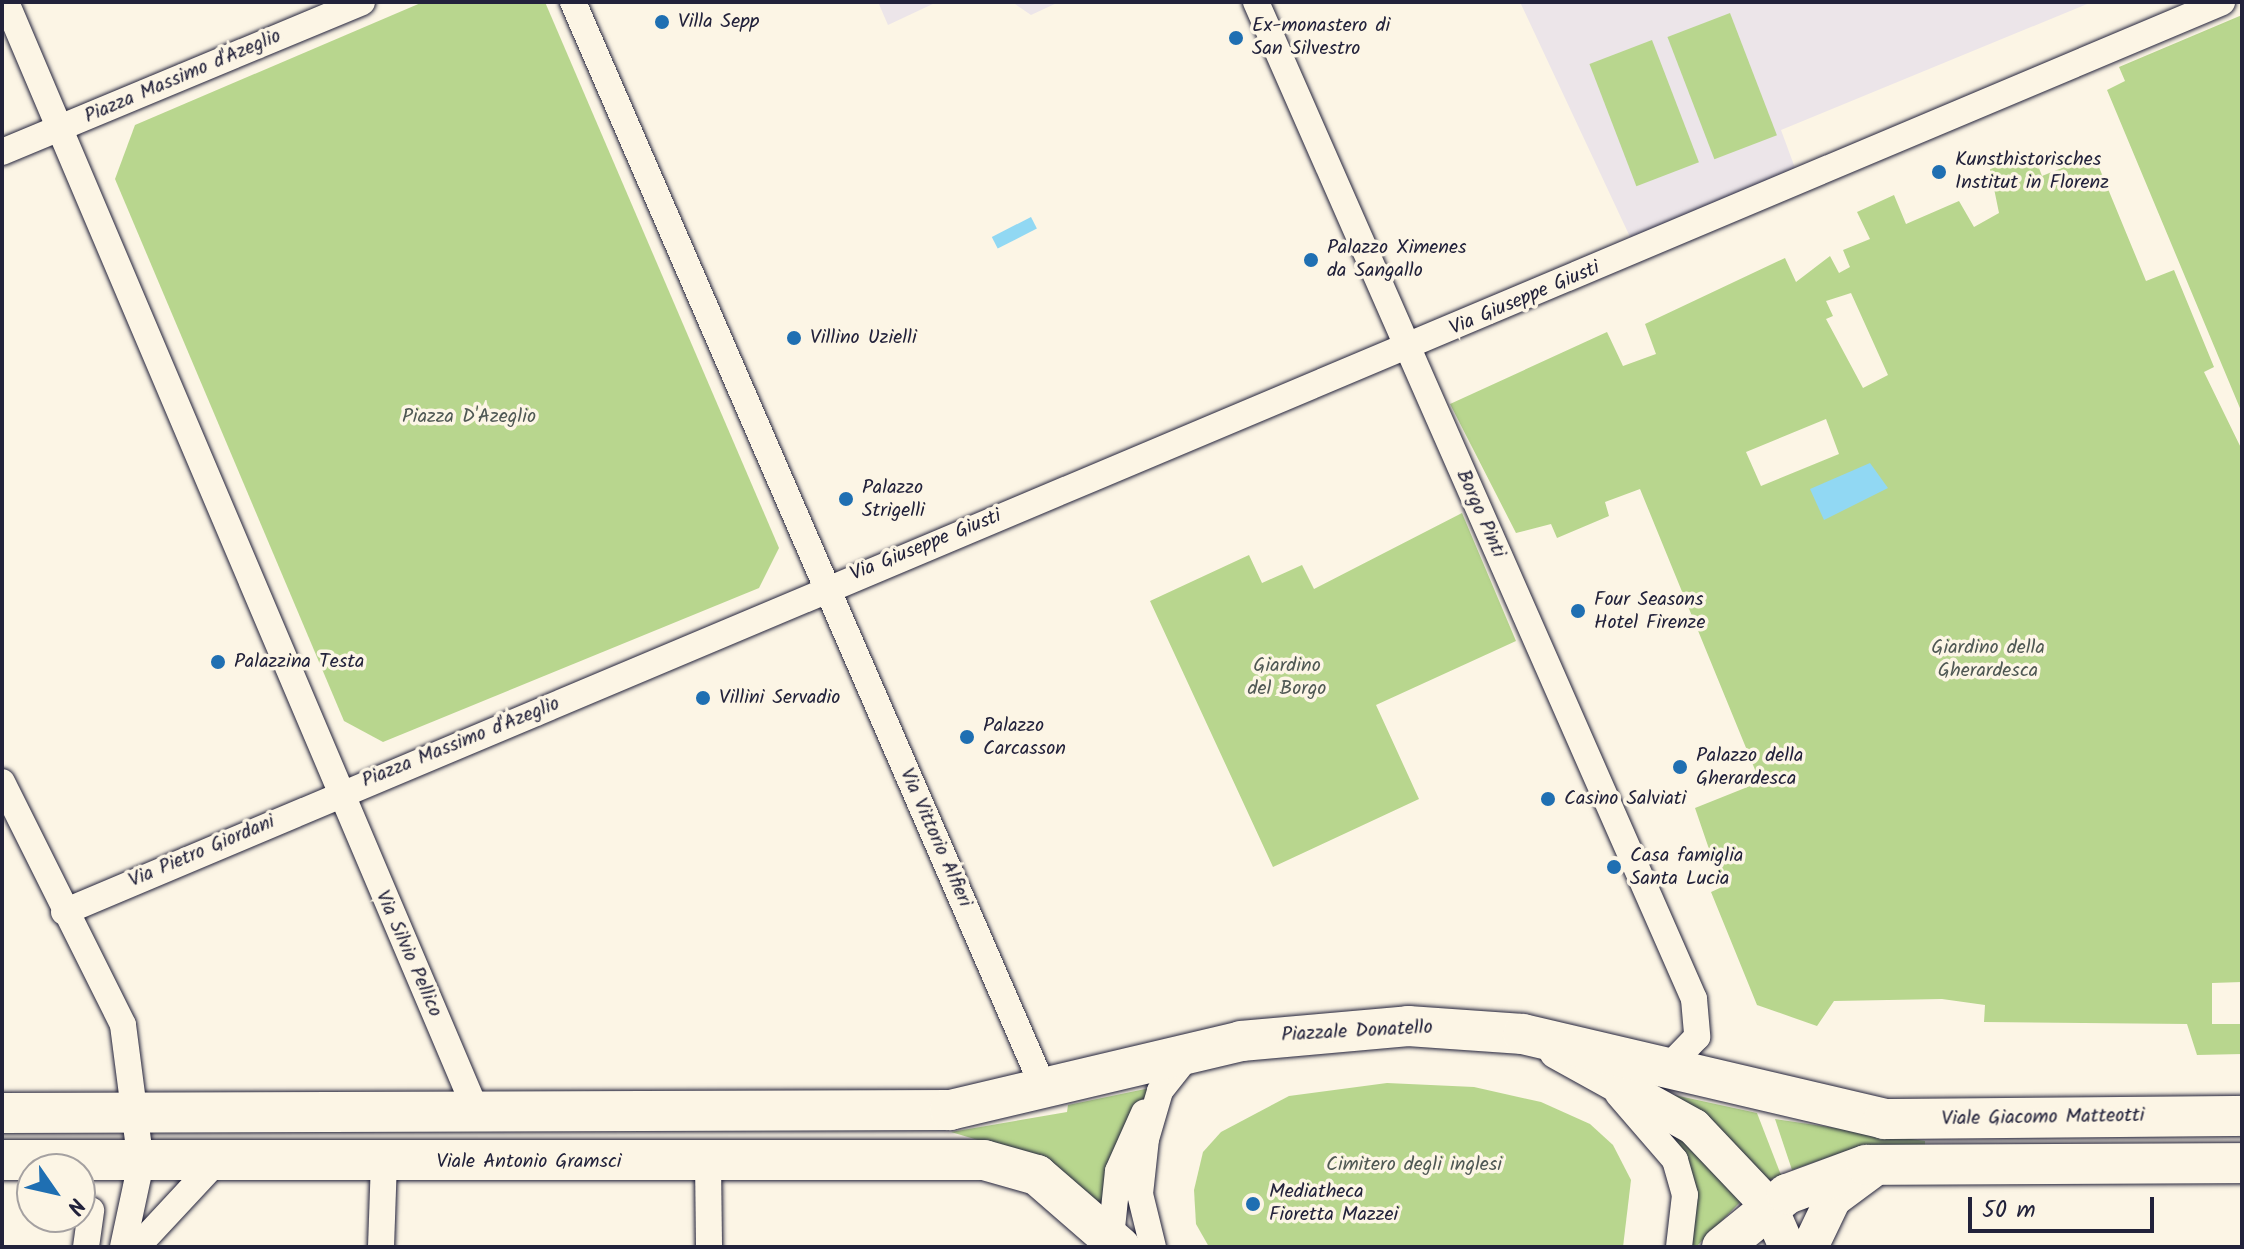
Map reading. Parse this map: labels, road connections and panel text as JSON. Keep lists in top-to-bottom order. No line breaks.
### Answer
{"streets":{"main road":["Piazzale Donatello","Viale Giacomo Matteotti","Viale Antonio Gramsci"],"street":["Piazza Massimo d'Azeglio","Via Giuseppe Giusti","Borgo Pinti","Via Vittorio Alfieri","Via Pietro Giordani","Via Silvio Pellico"]},"crossings":[["Piazza Massimo d'Azeglio","Via Giuseppe Giusti"],["Piazza Massimo d'Azeglio","Via Vittorio Alfieri"],["Piazza Massimo d'Azeglio","Via Pietro Giordani"],["Piazza Massimo d'Azeglio","Via Silvio Pellico"],["Via Giuseppe Giusti","Borgo Pinti"],["Via Giuseppe Giusti","Via Vittorio Alfieri"],["Borgo Pinti","Piazzale Donatello"],["Via Vittorio Alfieri","Piazzale Donatello"],["Via Pietro Giordani","Via Silvio Pellico"],["Piazzale Donatello","Viale Giacomo Matteotti"]],"parks":["Piazza D'Azeglio","Giardino della Gherardesca","Giardino del Borgo","Cimitero degli inglesi"],"places":["Villa Sepp","Ex-monastero di San Silvestro","Kunsthistorisches Institut in Florenz","Palazzo Ximenes da Sangallo","Villino Uzielli","Palazzo Strigelli","Four Seasons Hotel Firenze","Palazzina Testa","Villini Servadio","Palazzo Carcasson","Palazzo della Gherardesca","Casino Salviati","Casa famiglia Santa Lucia","Mediatheca Fioretta Mazzei"],"scale_bar":"50 m","north":"bottom right"}
